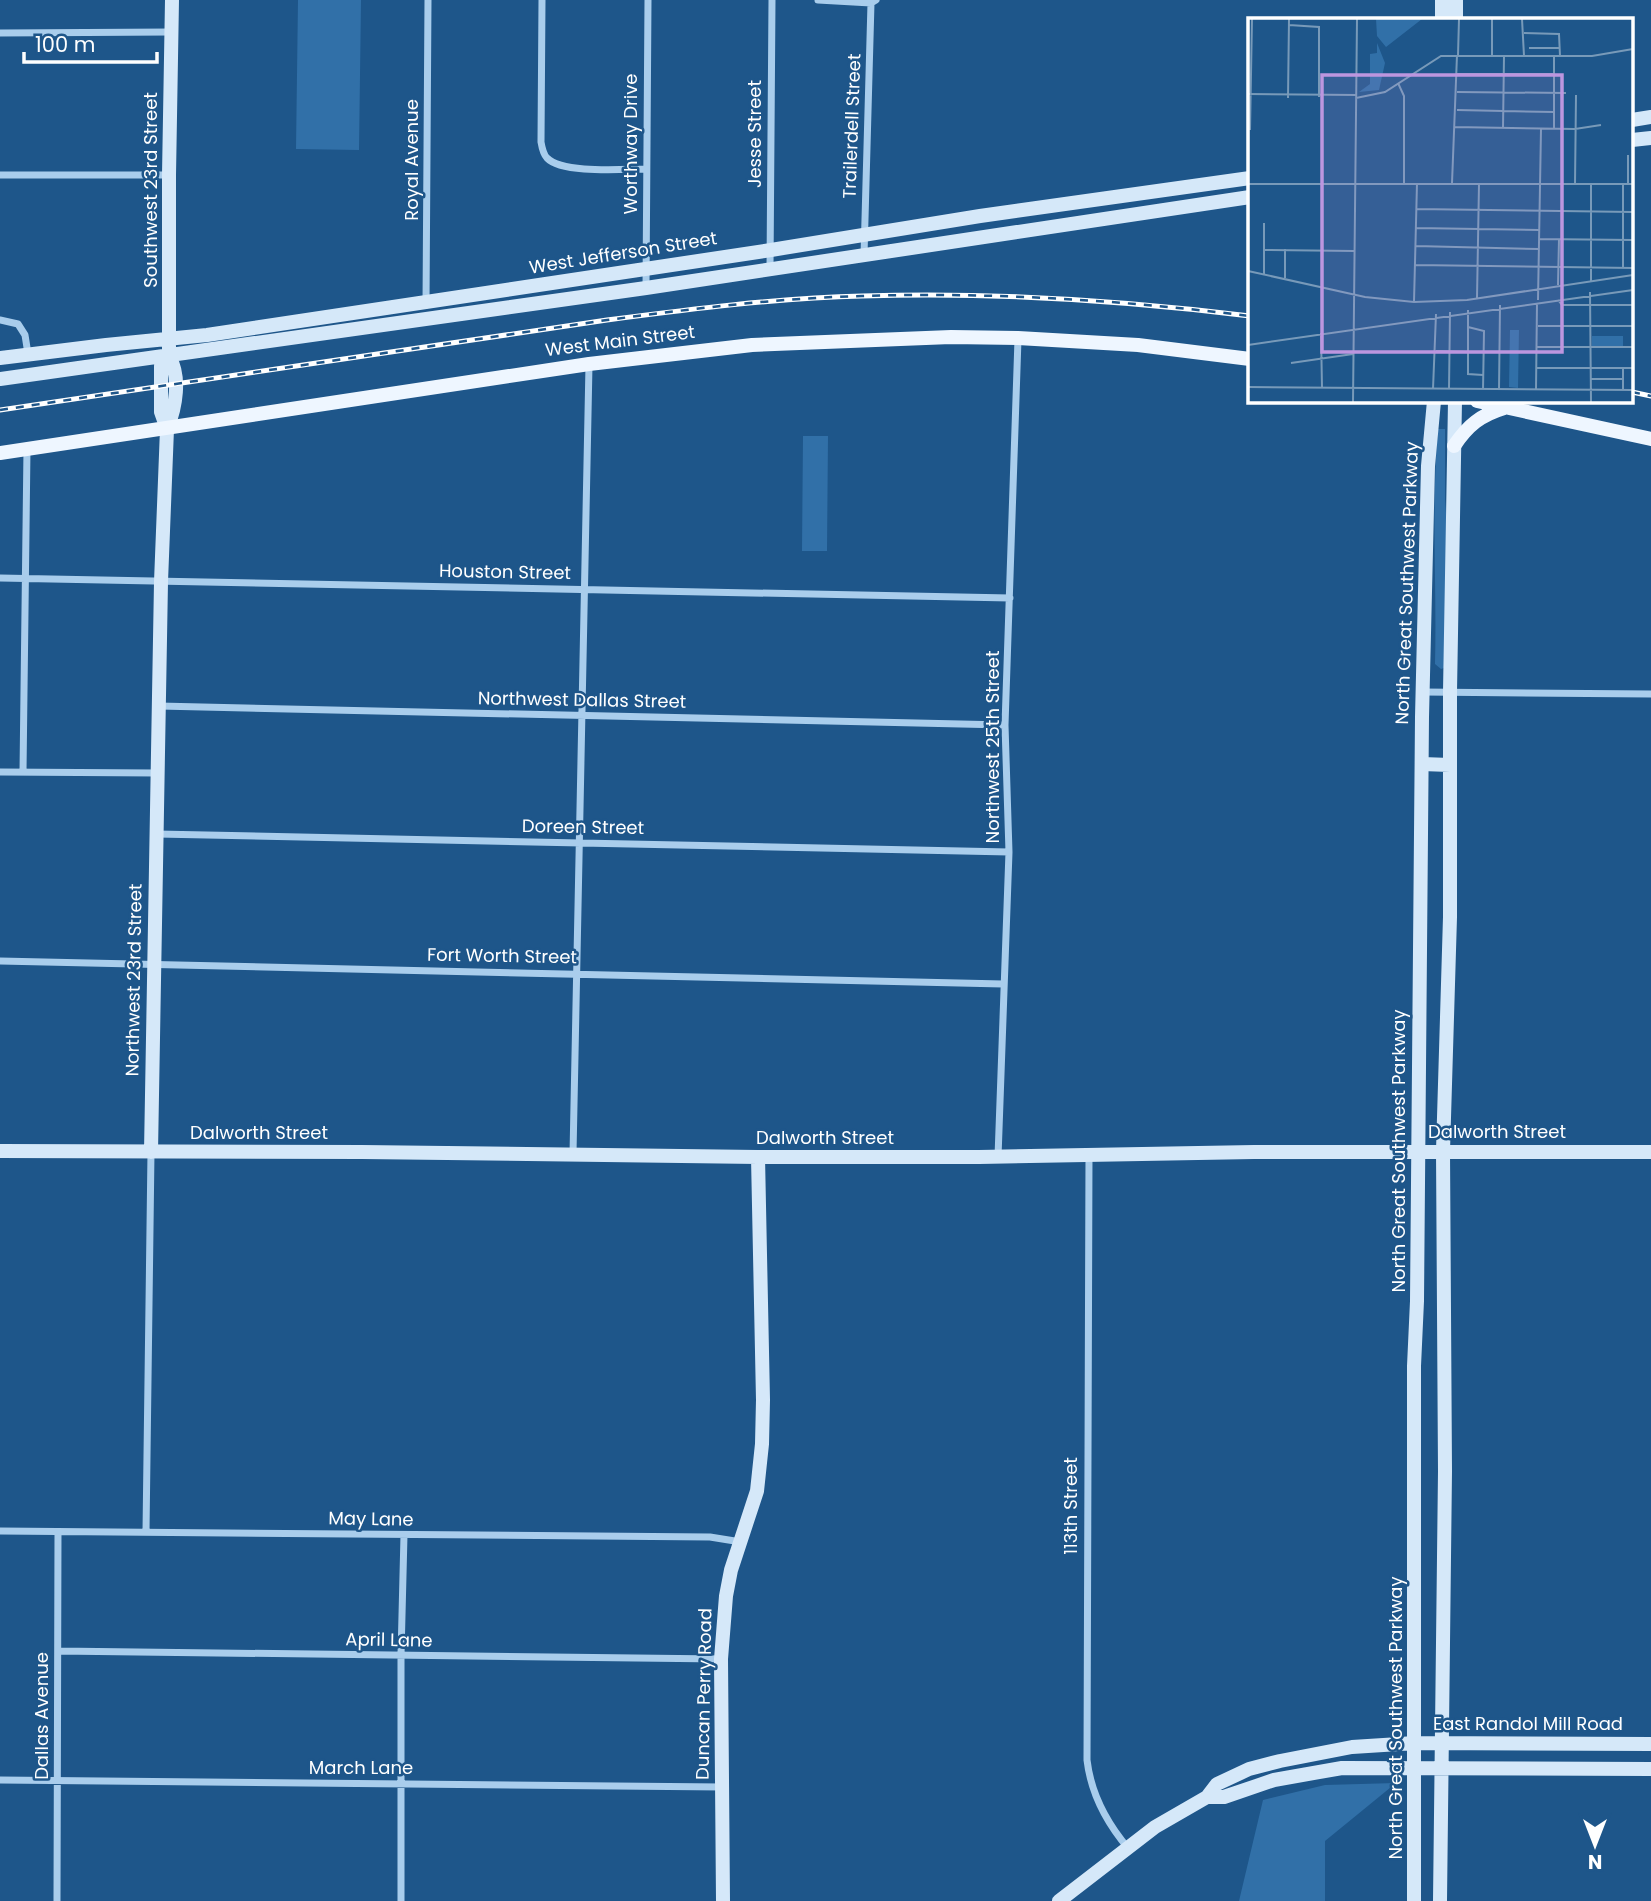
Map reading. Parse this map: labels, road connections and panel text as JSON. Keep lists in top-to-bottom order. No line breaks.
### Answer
{"streets":{"main road":["Southwest 23rd Street","West Jefferson Street","West Main Street","North Great Southwest Parkway","Northwest 23rd Street","Dalworth Street","Duncan Perry Road","East Randol Mill Road"],"street":["Trailerdell Street","Jesse Street","Worthway Drive","Royal Avenue","Houston Street","Northwest Dallas Street","Northwest 25th Street","Doreen Street","Fort Worth Street","113th Street","May Lane","April Lane","Dallas Avenue","March Lane"]},"crossings":[["Trailerdell Street","West Jefferson Street"],["Jesse Street","West Jefferson Street"],["Worthway Drive","West Jefferson Street"],["Royal Avenue","West Jefferson Street"],["Southwest 23rd Street","West Jefferson Street"],["Southwest 23rd Street","Northwest 23rd Street"],["West Jefferson Street","Northwest 23rd Street"],["West Main Street","Northwest 25th Street"],["West Main Street","Northwest 23rd Street"],["Houston Street","Northwest 25th Street"],["Houston Street","Northwest 23rd Street"],["North Great Southwest Parkway","Dalworth Street"],["North Great Southwest Parkway","East Randol Mill Road"],["Northwest Dallas Street","Northwest 25th Street"],["Northwest Dallas Street","Northwest 23rd Street"],["Northwest 25th Street","Doreen Street"],["Northwest 25th Street","Fort Worth Street"],["Northwest 25th Street","Dalworth Street"],["Doreen Street","Northwest 23rd Street"],["Fort Worth Street","Northwest 23rd Street"],["Northwest 23rd Street","Dalworth Street"],["Northwest 23rd Street","May Lane"],["Dalworth Street","113th Street"],["Dalworth Street","Duncan Perry Road"],["113th Street","East Randol Mill Road"],["May Lane","Duncan Perry Road"],["May Lane","Dallas Avenue"],["April Lane","Duncan Perry Road"],["April Lane","Dallas Avenue"],["Duncan Perry Road","March Lane"],["Dallas Avenue","March Lane"]],"scale_bar":"100 m","north":"bottom"}
